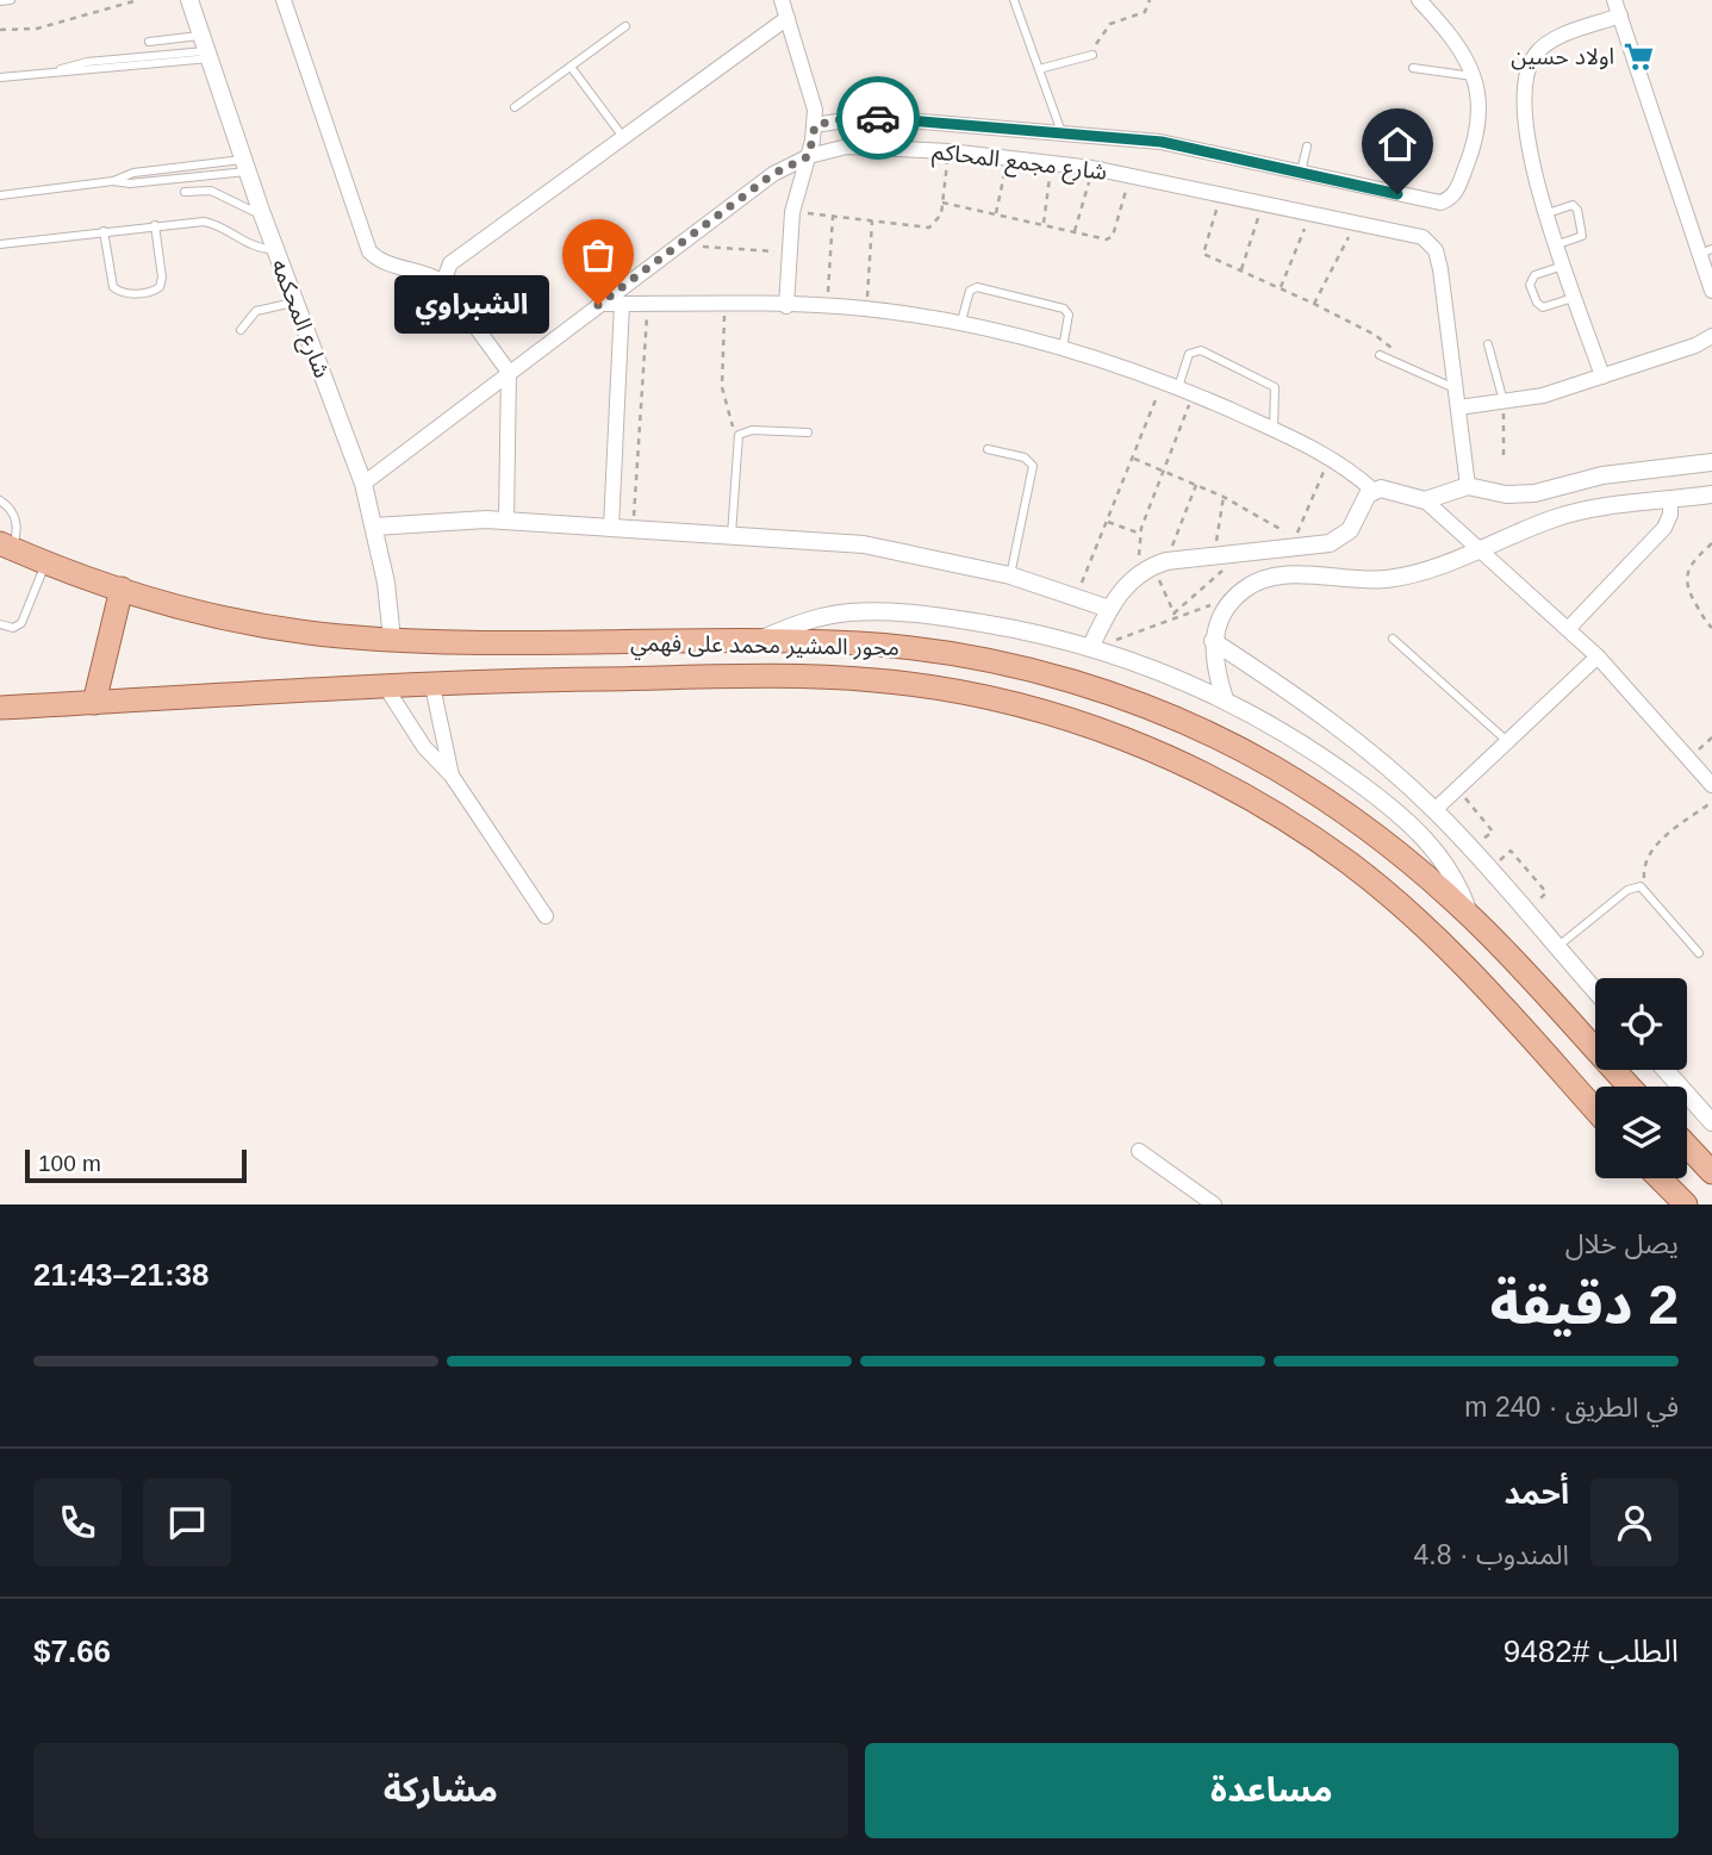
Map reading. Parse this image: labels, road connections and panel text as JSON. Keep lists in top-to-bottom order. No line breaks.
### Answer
{"streets":{"main road":["محور المشير محمد على فهمي"],"street":["شارع مجمع المحاكم","شارع المحكمه"]},"crossings":[["شارع مجمع المحاكم","شارع المحكمه"],["شارع المحكمه","محور المشير محمد على فهمي"]],"places":{"supermarket":["اولاد حسين"],"other":["الشبراوي"]},"scale_bar":"100 m","page":{"bubble":"الشبراوي","scale":"100 m","heading":["2 دقيقة","يصل خلال","21:38–21:43"],"panel":["أحمد","المندوب · 4.8","الطلب #9482","$7.66"],"bar":"في الطريق · 240 m","buttons":["مساعدة","مشاركة"]}}
